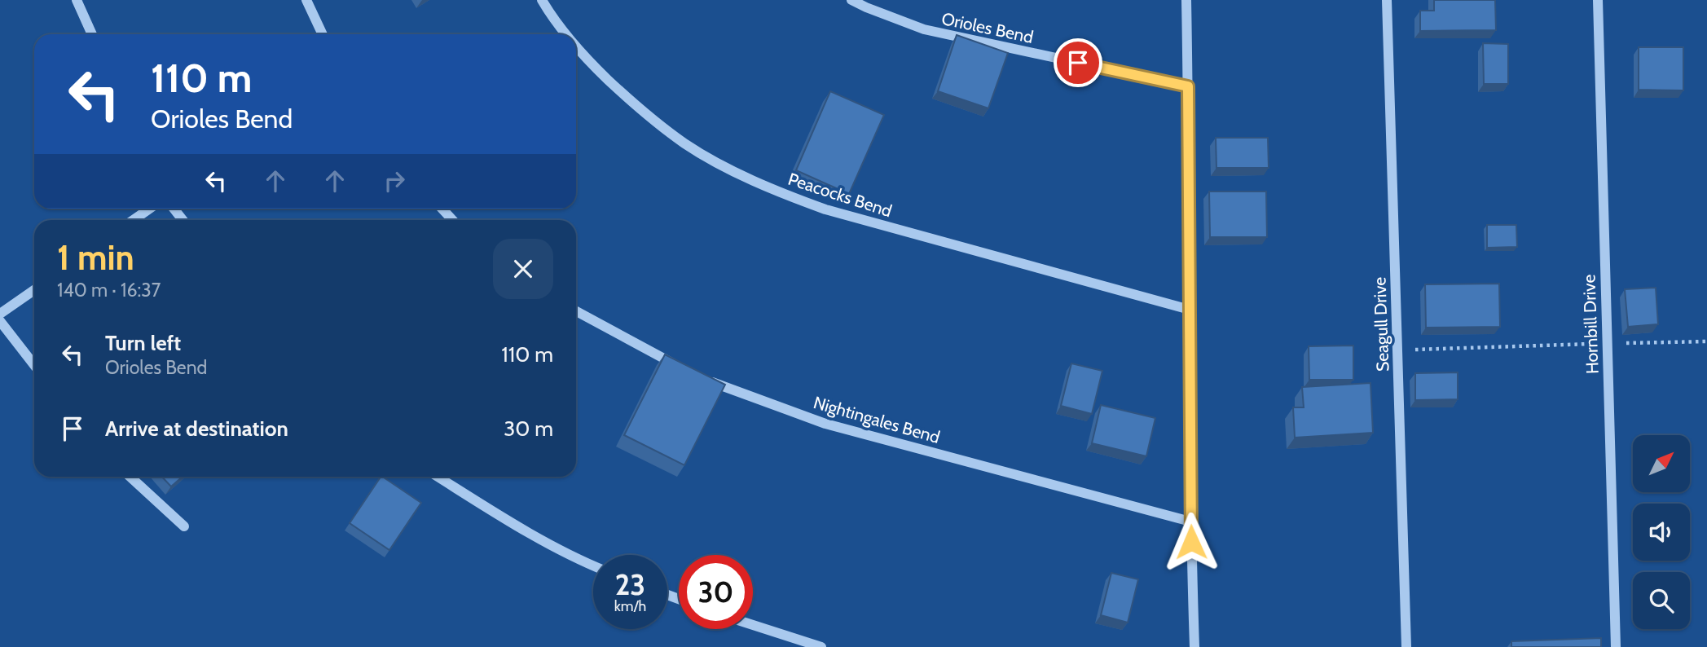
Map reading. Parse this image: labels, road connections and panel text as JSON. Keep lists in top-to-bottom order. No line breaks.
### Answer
{"streets":{"street":["Orioles Bend","Peacocks Bend","Seagull Drive","Hornbill Drive","Nightingales Bend"]},"north":"top right","page":{"turn":["110 m","Orioles Bend"],"heading":["1 min","140 m · 16:37"],"list":[{"name":"Turn left","note":"Orioles Bend","value":"110 m"},{"name":"Arrive at destination","value":"30 m"}],"speed":"23 km/h","limit":"30"}}
